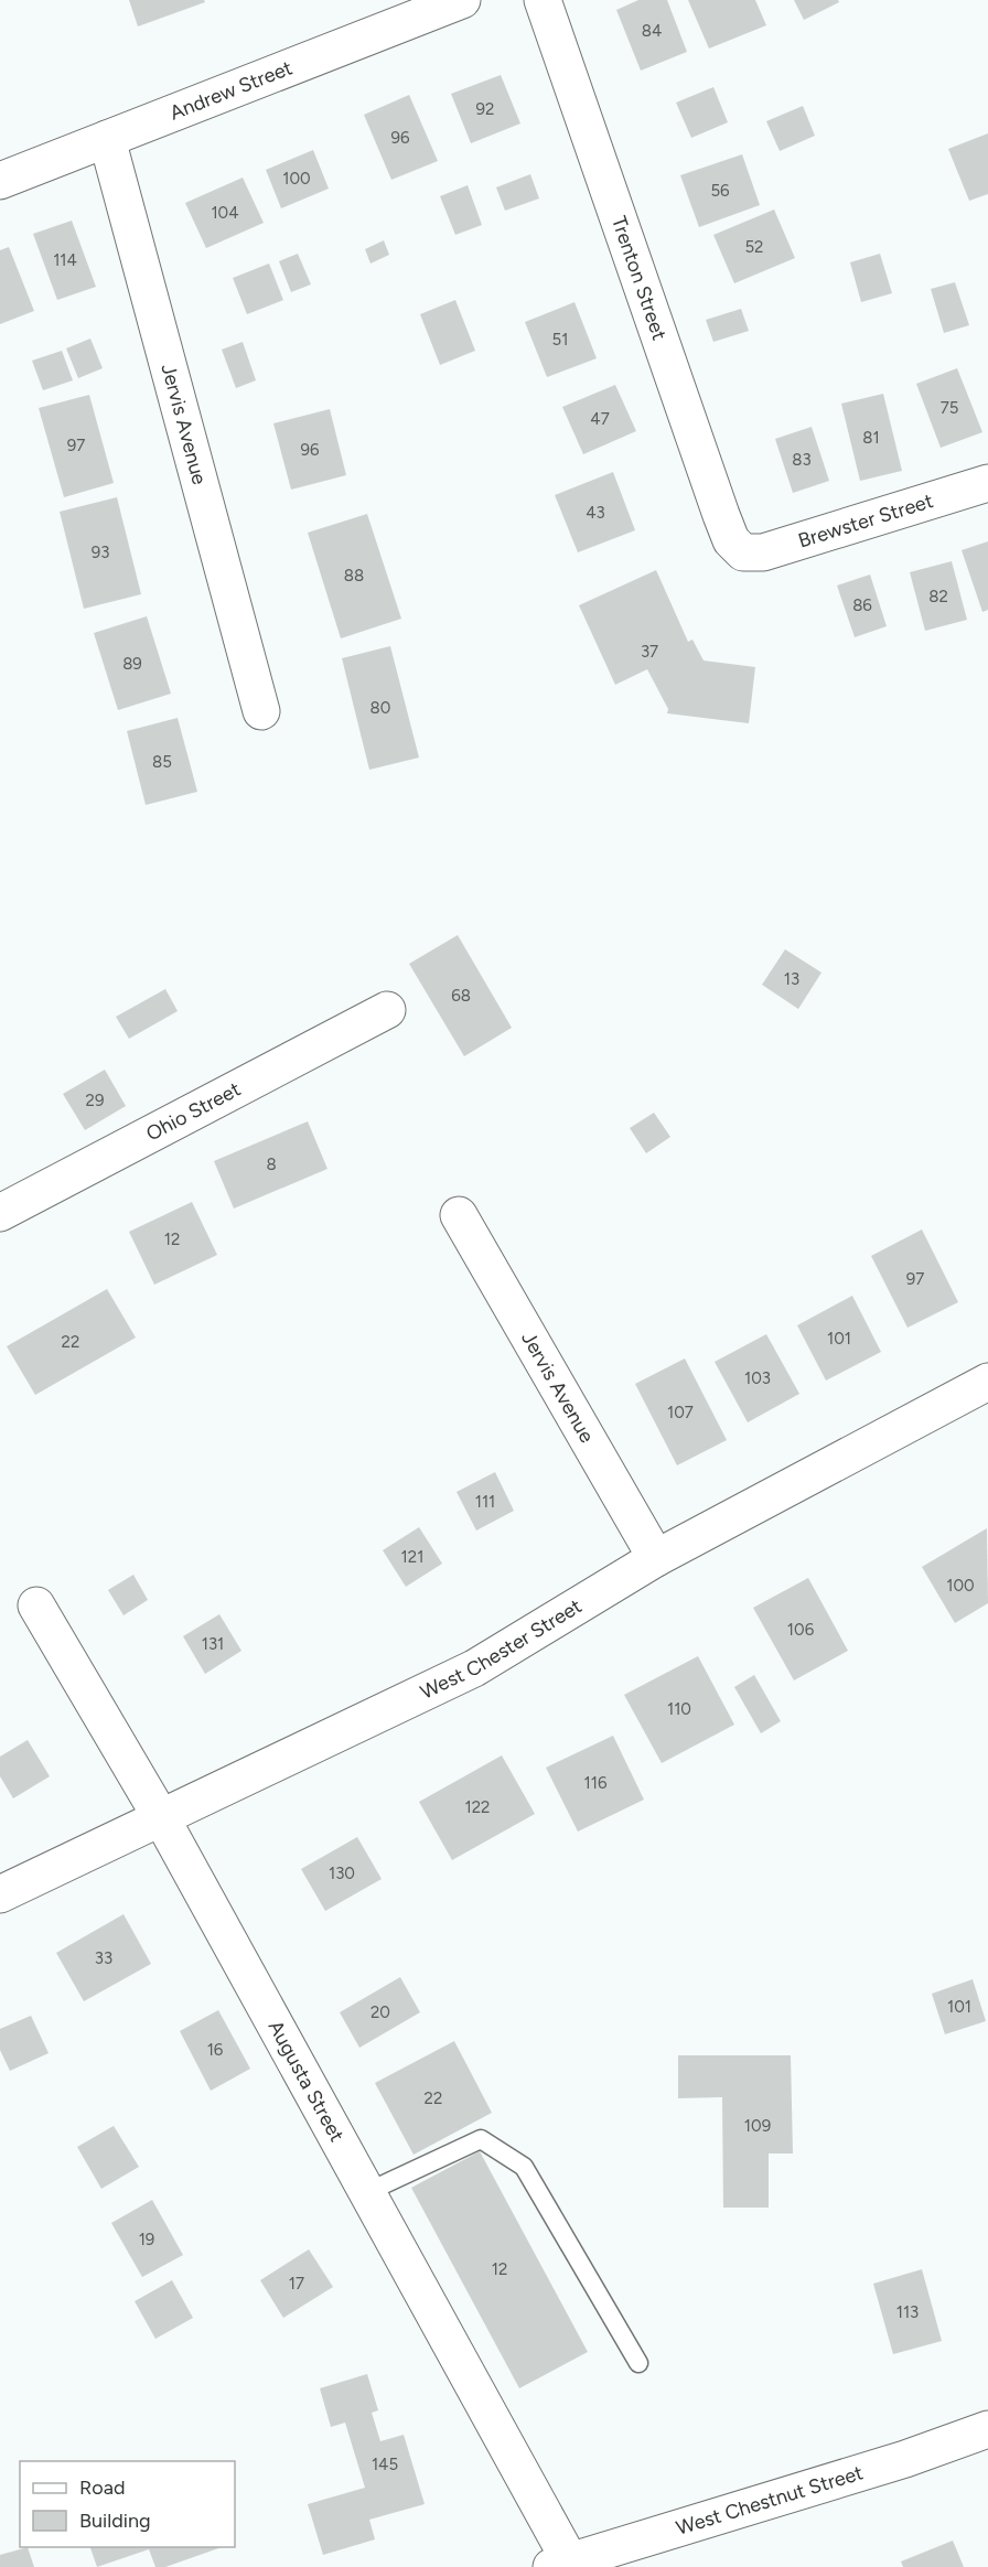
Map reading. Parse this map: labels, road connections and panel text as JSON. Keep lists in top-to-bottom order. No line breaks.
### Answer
{"streets":{"street":["Andrew Street","Trenton Street","Jervis Avenue","Brewster Street","Ohio Street","West Chester Street","Augusta Street","West Chestnut Street"]},"crossings":[["Andrew Street","Jervis Avenue"],["Trenton Street","Brewster Street"],["Jervis Avenue","West Chester Street"],["West Chester Street","Augusta Street"],["Augusta Street","West Chestnut Street"]],"house_numbers":["84","92","96","100","56","104","52","114","51","75","47","81","97","96","83","43","93","88","82","86","37","89","80","85","13","68","29","8","12","97","101","22","103","107","111","121","100","106","131","110","116","122","130","33","101","20","16","22","109","19","12","17","113","145"],"legend":["Road","Building"]}
